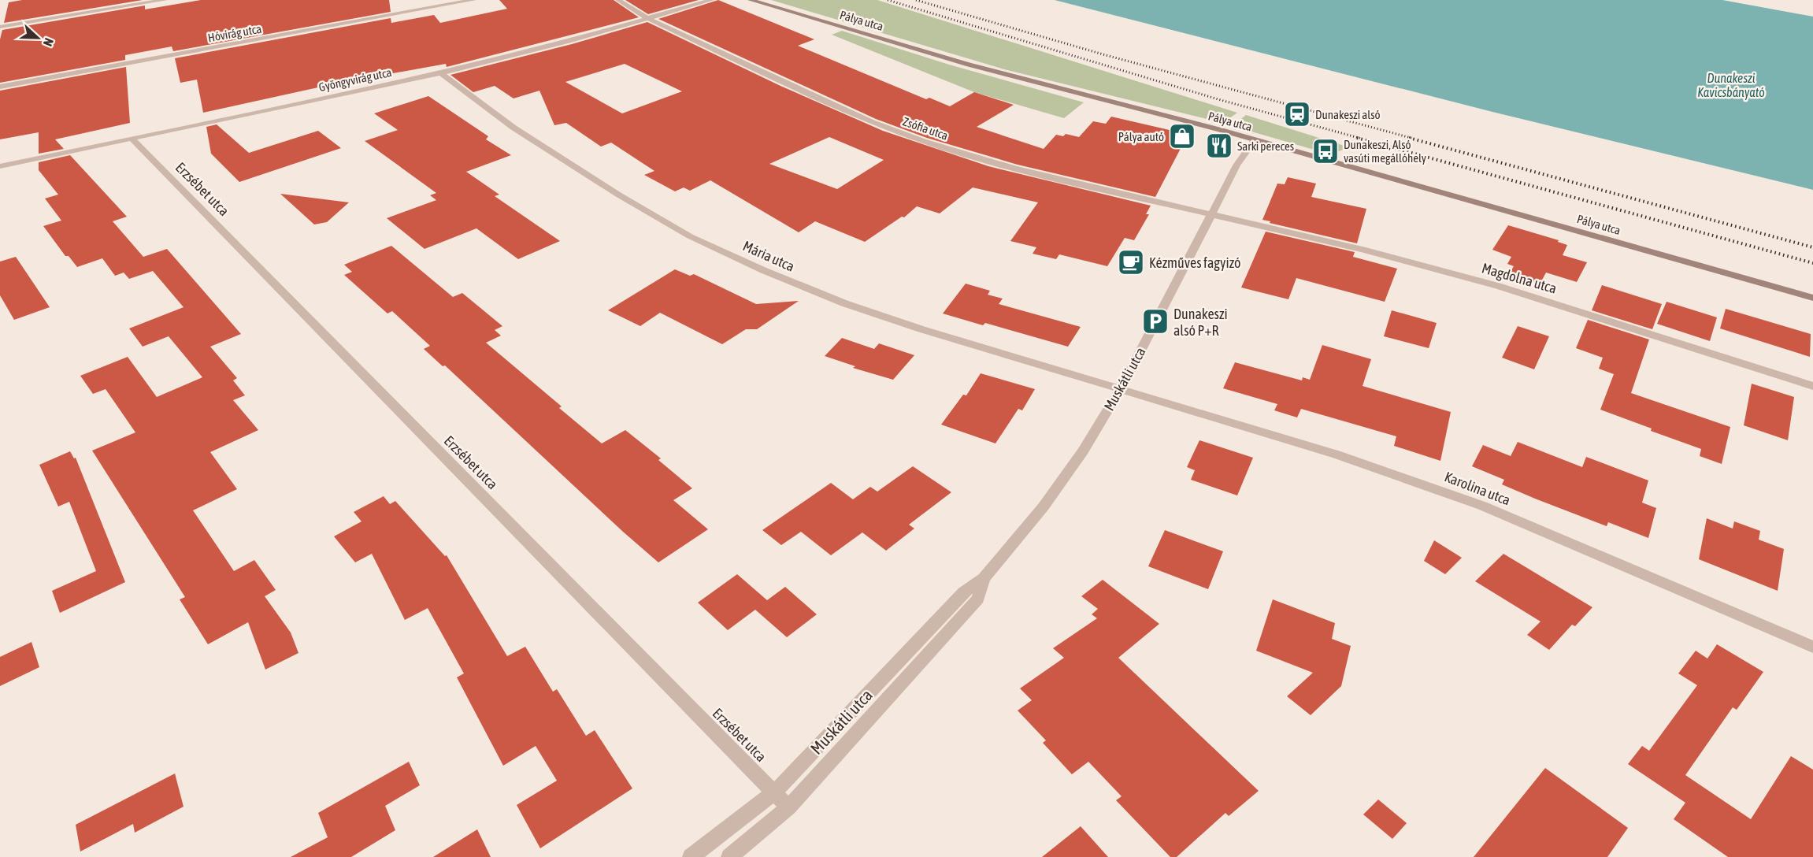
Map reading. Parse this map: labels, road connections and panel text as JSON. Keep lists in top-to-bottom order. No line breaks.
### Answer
{"streets":{"street":["Pálya utca","Hóvirág utca","Gyöngyvirág utca","Zsófia utca","Erzsébet utca","Mária utca","Magdolna utca","Muskátli utca","Karolina utca"]},"crossings":[["Pálya utca","Muskátli utca"],["Gyöngyvirág utca","Zsófia utca"],["Gyöngyvirág utca","Erzsébet utca"],["Gyöngyvirág utca","Mária utca"],["Zsófia utca","Magdolna utca"],["Zsófia utca","Muskátli utca"],["Erzsébet utca","Muskátli utca"],["Mária utca","Muskátli utca"],["Mária utca","Karolina utca"],["Magdolna utca","Muskátli utca"],["Muskátli utca","Karolina utca"]],"water":["Dunakeszi Kavicsbányató"],"places":{"station":["Dunakeszi alsó"],"shop":["Pálya autó"],"restaurant":["Sarki pereces"],"bus stop":["Dunakeszi, Alsó vasúti megállóhely"],"cafe":["Kézműves fagyizó"],"parking":["Dunakeszi alsó P+R"]},"north":"right"}
